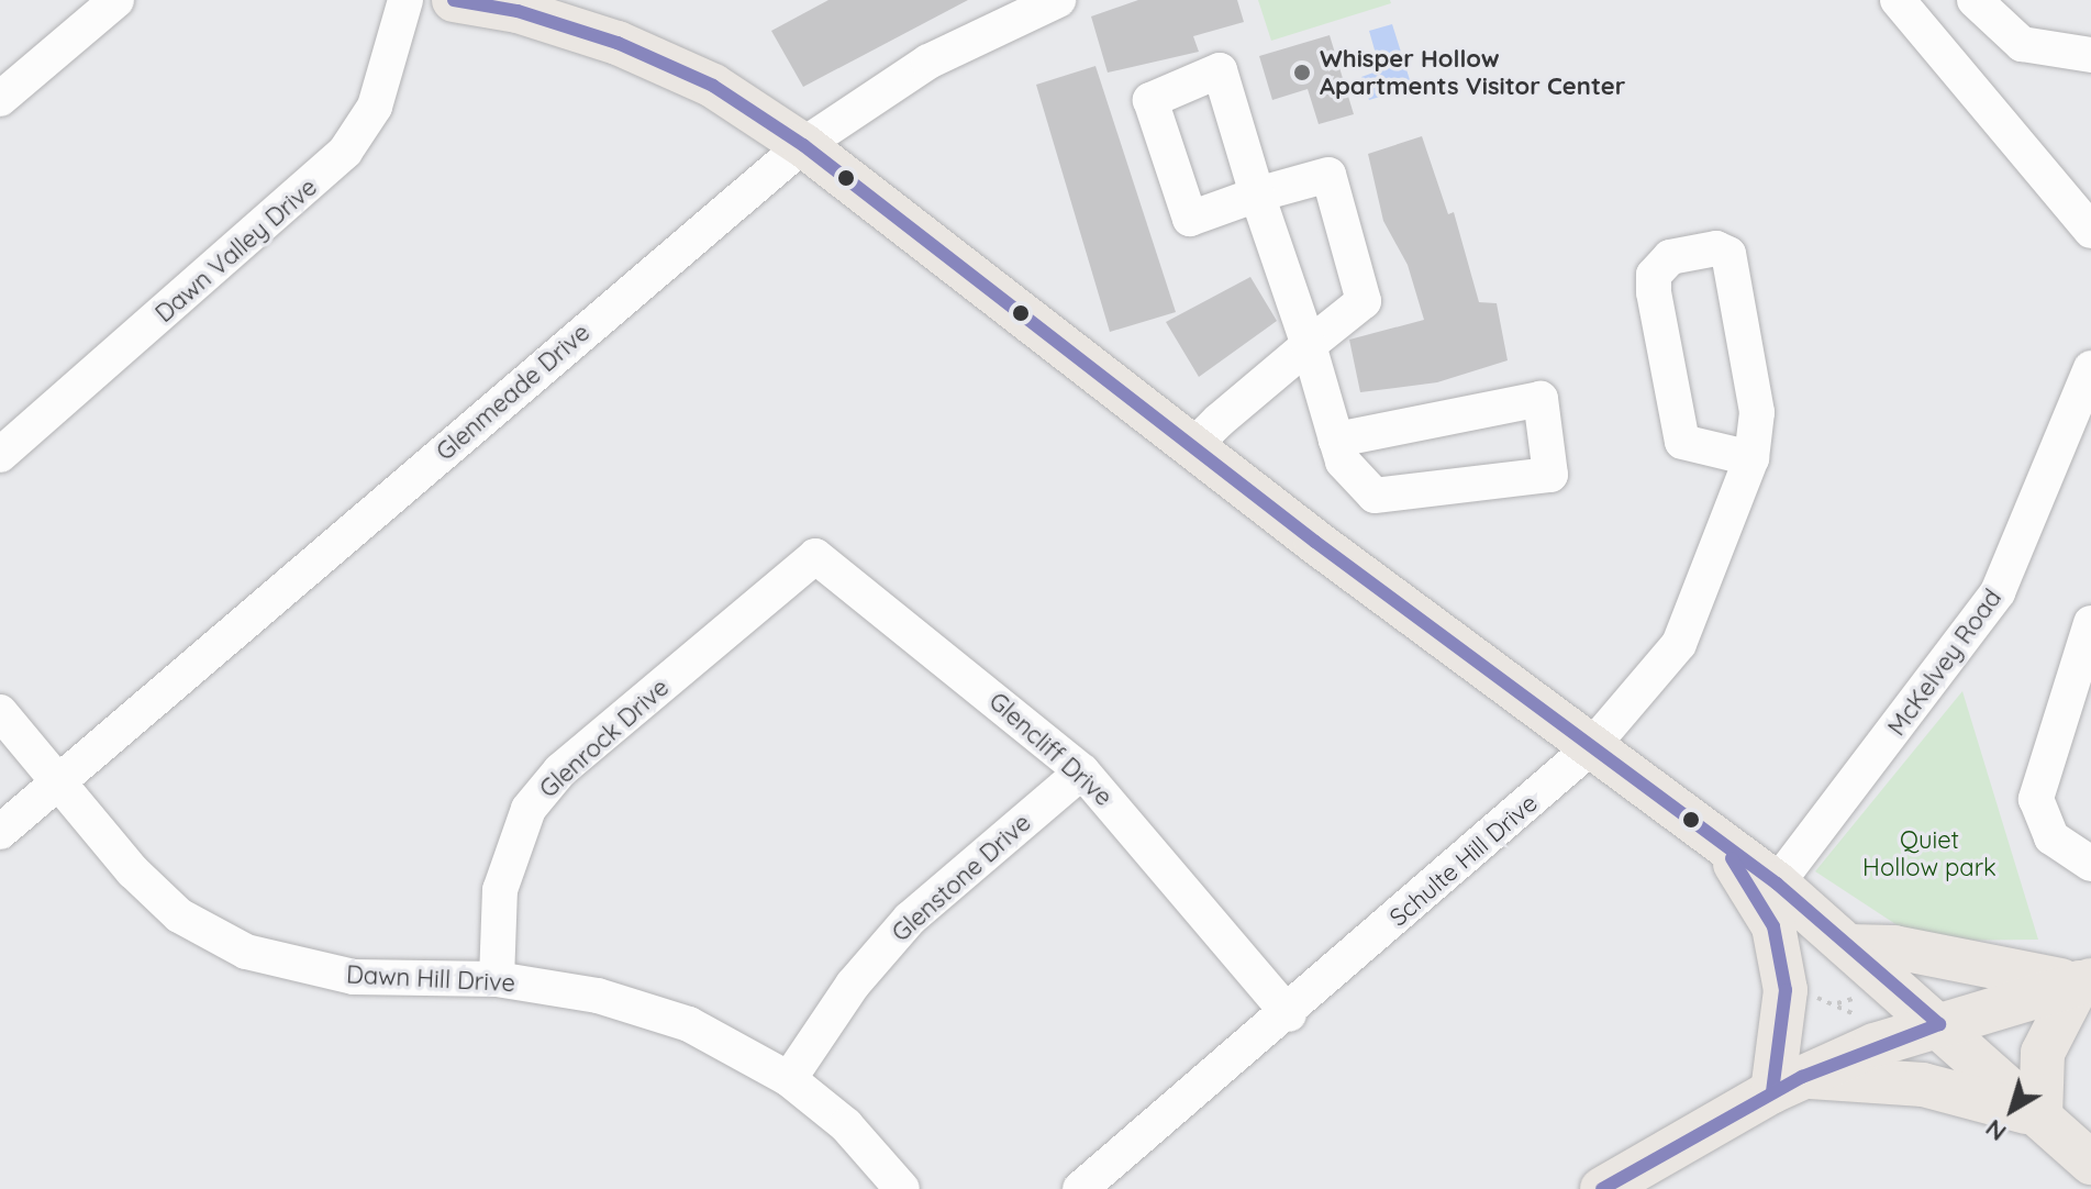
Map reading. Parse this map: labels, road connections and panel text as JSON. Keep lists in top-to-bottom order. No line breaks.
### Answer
{"streets":{"street":["Dawn Valley Drive","Glenmeade Drive","McKelvey Road","Glenrock Drive","Glencliff Drive","Schulte Hill Drive","Glenstone Drive","Dawn Hill Drive"]},"crossings":[["Glenmeade Drive","Dawn Hill Drive"],["Glenrock Drive","Glencliff Drive"],["Glenrock Drive","Dawn Hill Drive"],["Glencliff Drive","Schulte Hill Drive"],["Glencliff Drive","Glenstone Drive"],["Glenstone Drive","Dawn Hill Drive"]],"parks":["Quiet Hollow park"],"places":["Whisper Hollow Apartments Visitor Center"],"north":"bottom left"}
